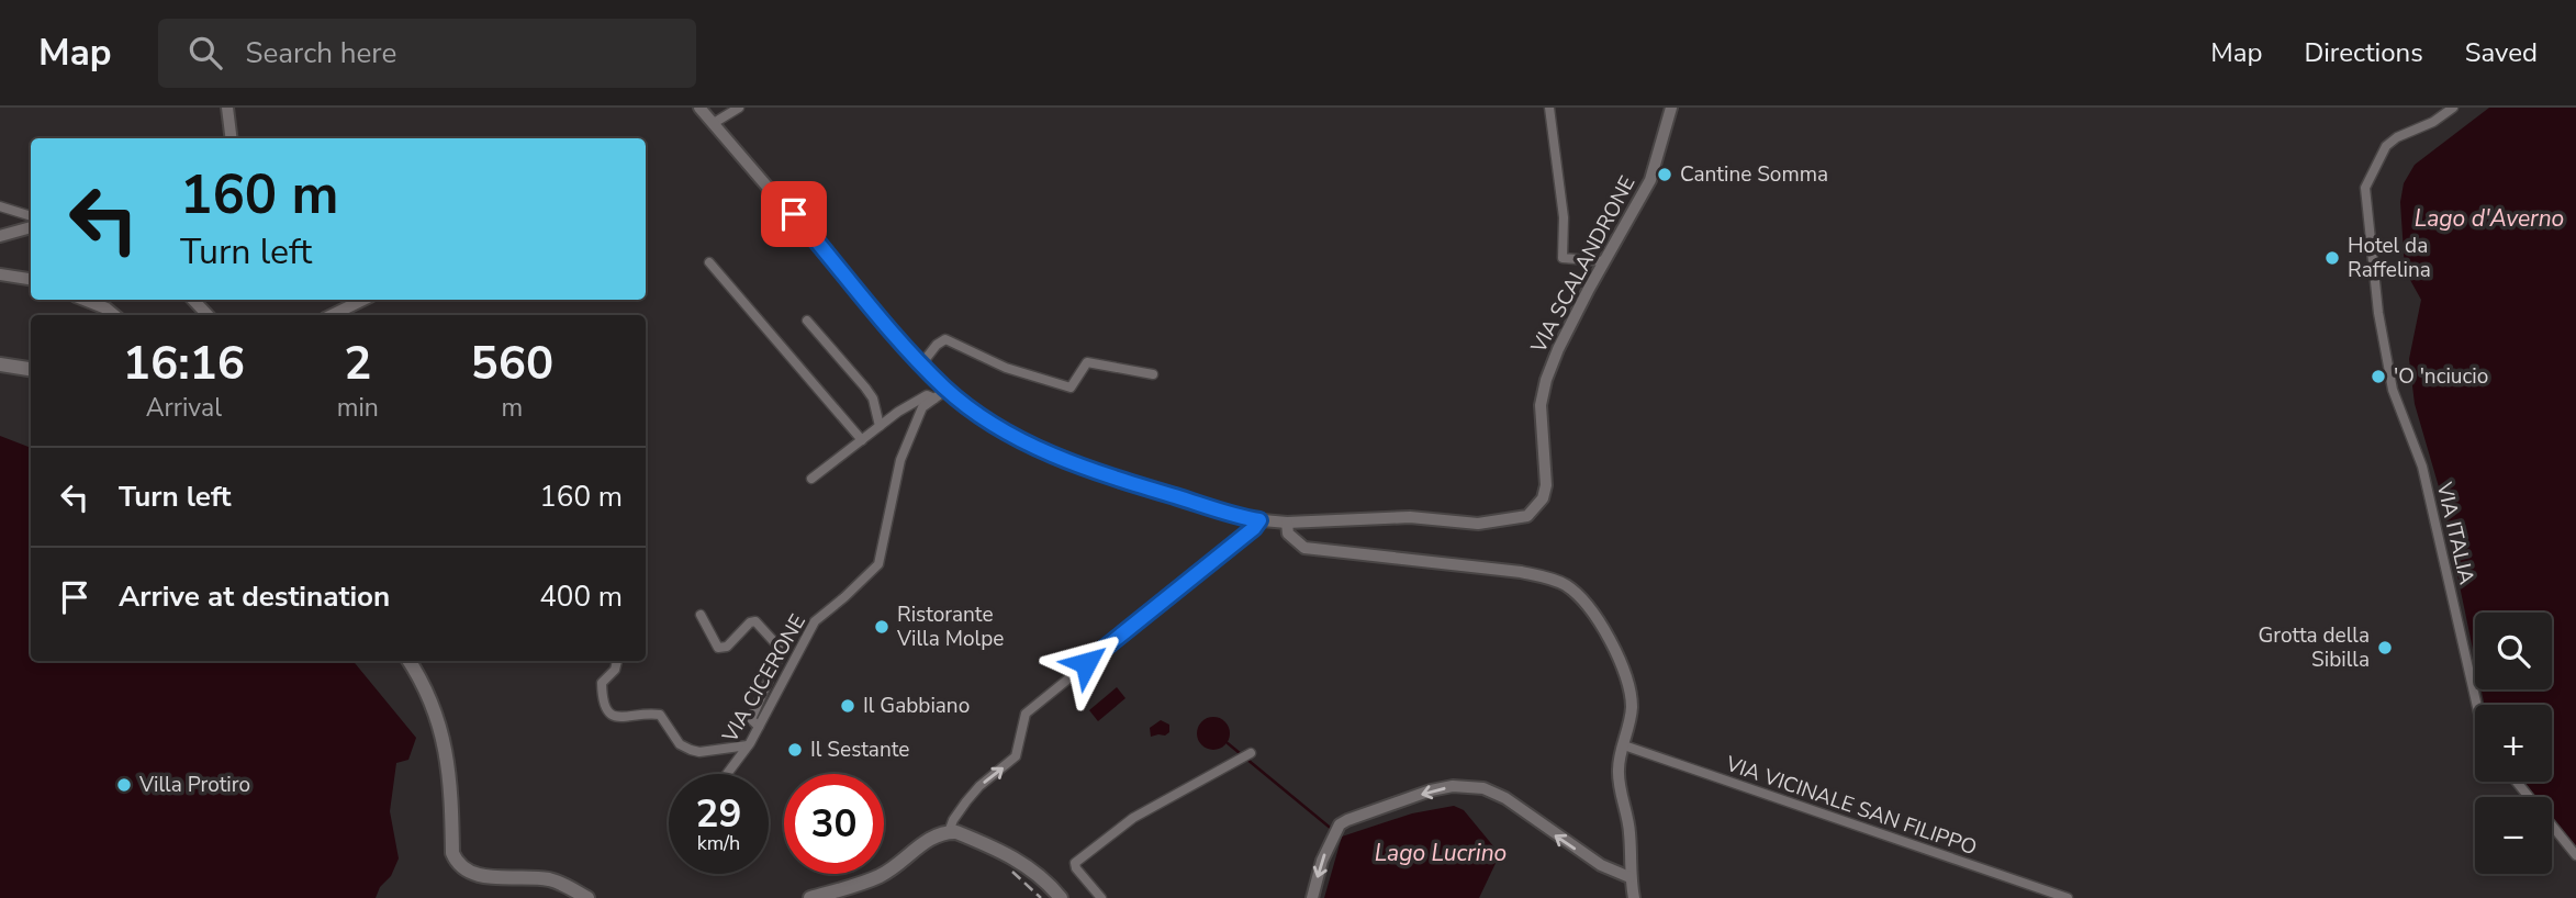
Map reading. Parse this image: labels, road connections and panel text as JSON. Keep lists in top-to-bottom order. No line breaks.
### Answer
{"streets":{"street":["VIA SCALANDRONE","VIA ITALIA","VIA CICERONE","VIA VICINALE SAN FILIPPO"]},"water":["Lago d'Averno","Lago Lucrino"],"places":["Cantine Somma","Hotel da Raffelina","'O 'nciucio","Ristorante Villa Molpe","Grotta della Sibilla","Il Gabbiano","Il Sestante","Villa Protiro"],"page":{"header":"Map","search":"Search here","nav":["Map","Directions","Saved"],"turn":["160 m","Turn left"],"eta":["16:16","Arrival","2","min","560","m"],"list":[{"name":"Turn left","value":"160 m"},{"name":"Arrive at destination","value":"400 m"}],"map_buttons":["+","−"],"speed":"29 km/h","limit":"30"}}
